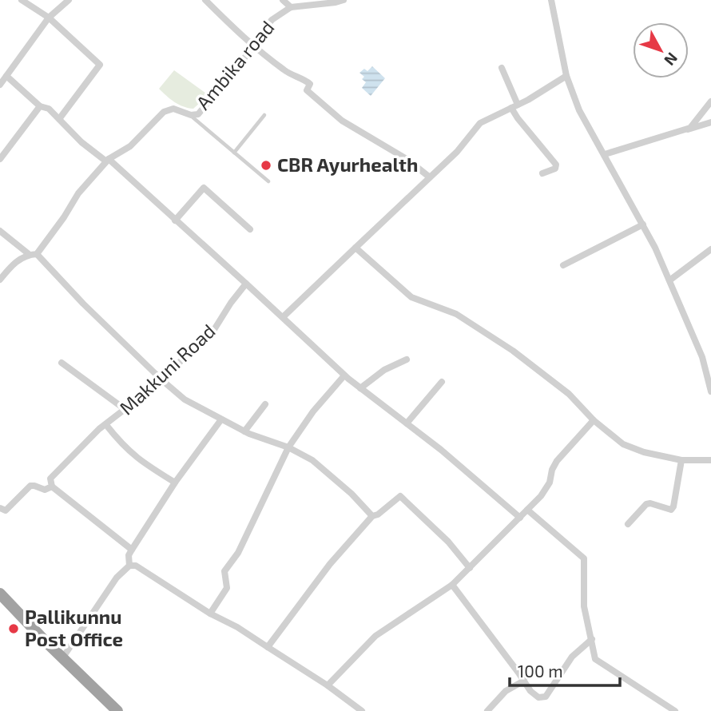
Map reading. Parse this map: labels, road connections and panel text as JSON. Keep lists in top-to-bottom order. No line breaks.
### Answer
{"streets":{"street":["Ambika road","Makkuni Road"]},"places":["CBR Ayurhealth","Pallikunnu Post Office"],"scale_bar":"100 m","north":"bottom right"}
